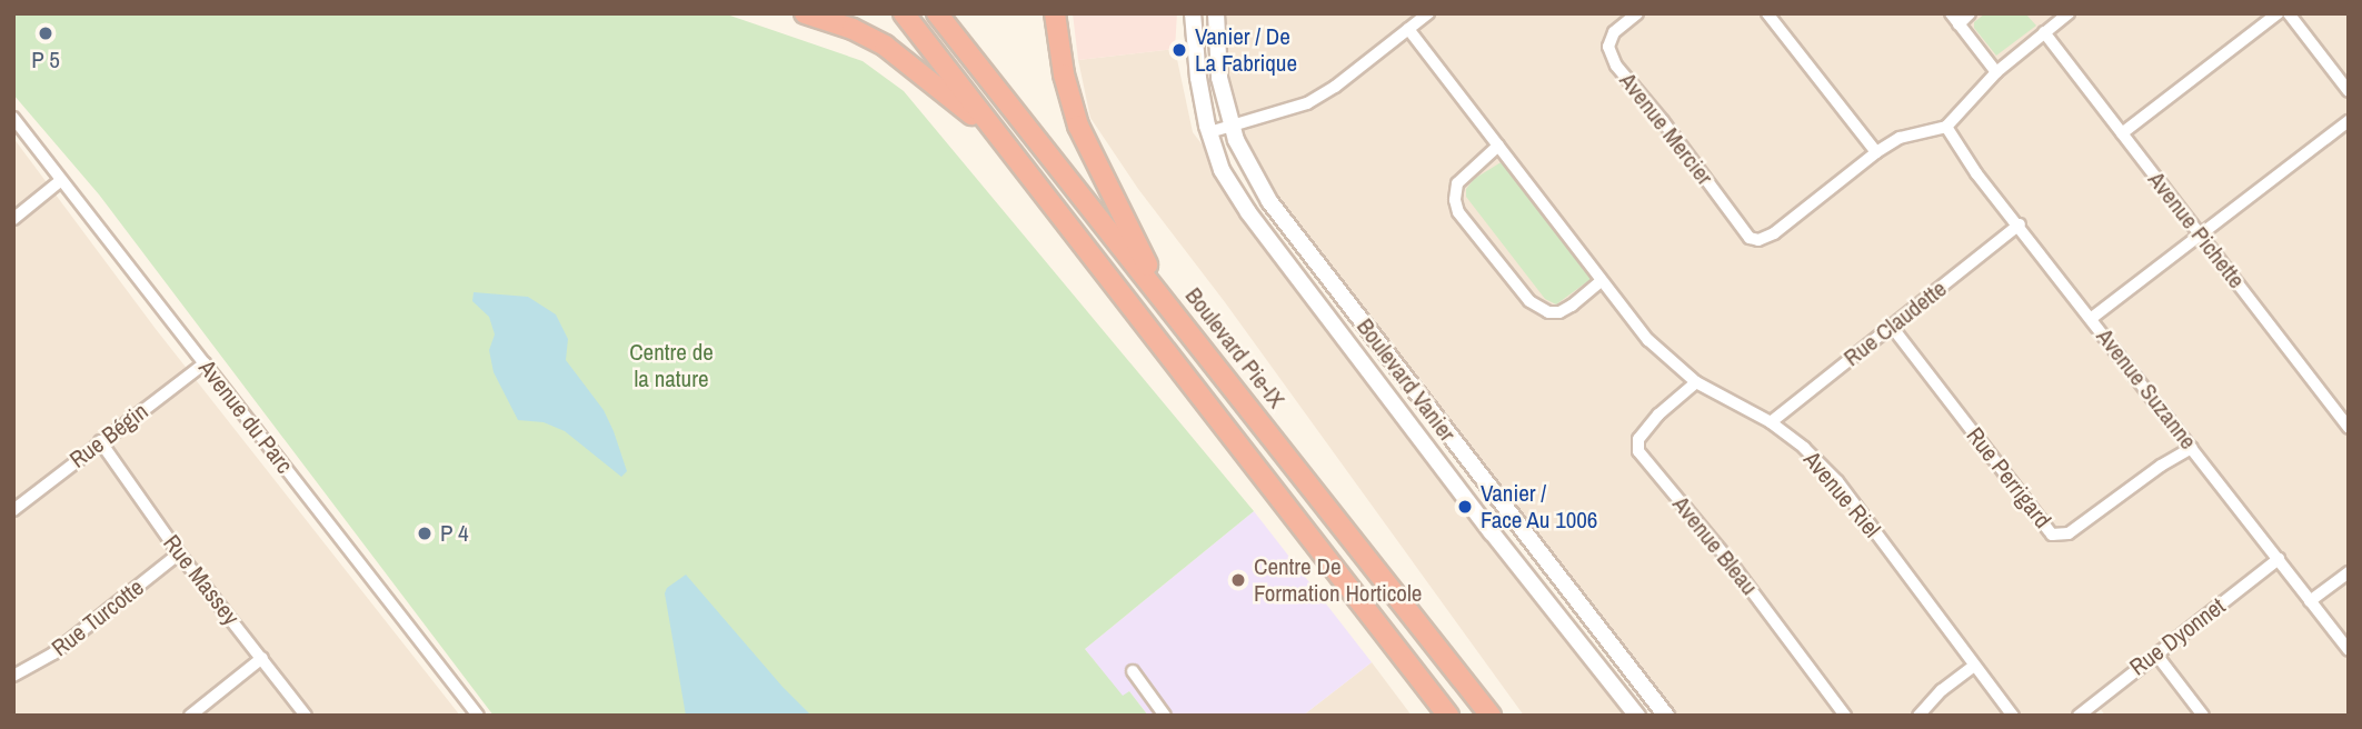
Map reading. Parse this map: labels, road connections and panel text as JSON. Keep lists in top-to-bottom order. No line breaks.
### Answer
{"streets":{"highway":["Boulevard Pie-IX"],"street":["Avenue Mercier","Avenue Pichette","Rue Claudette","Boulevard Vanier","Avenue Suzanne","Avenue du Parc","Rue Bégin","Rue Perrigard","Avenue Riel","Avenue Bleau","Rue Massey","Rue Turcotte","Rue Dyonnet"]},"crossings":[["Rue Claudette","Avenue Suzanne"],["Rue Claudette","Rue Perrigard"],["Rue Claudette","Avenue Riel"],["Avenue Suzanne","Rue Perrigard"],["Avenue Suzanne","Rue Dyonnet"],["Avenue du Parc","Rue Bégin"],["Rue Bégin","Rue Massey"],["Avenue Riel","Avenue Bleau"],["Rue Massey","Rue Turcotte"]],"parks":["Centre de la nature"],"places":["P 5","Vanier / De La Fabrique","Vanier / Face Au 1006","P 4","Centre De Formation Horticole"]}
